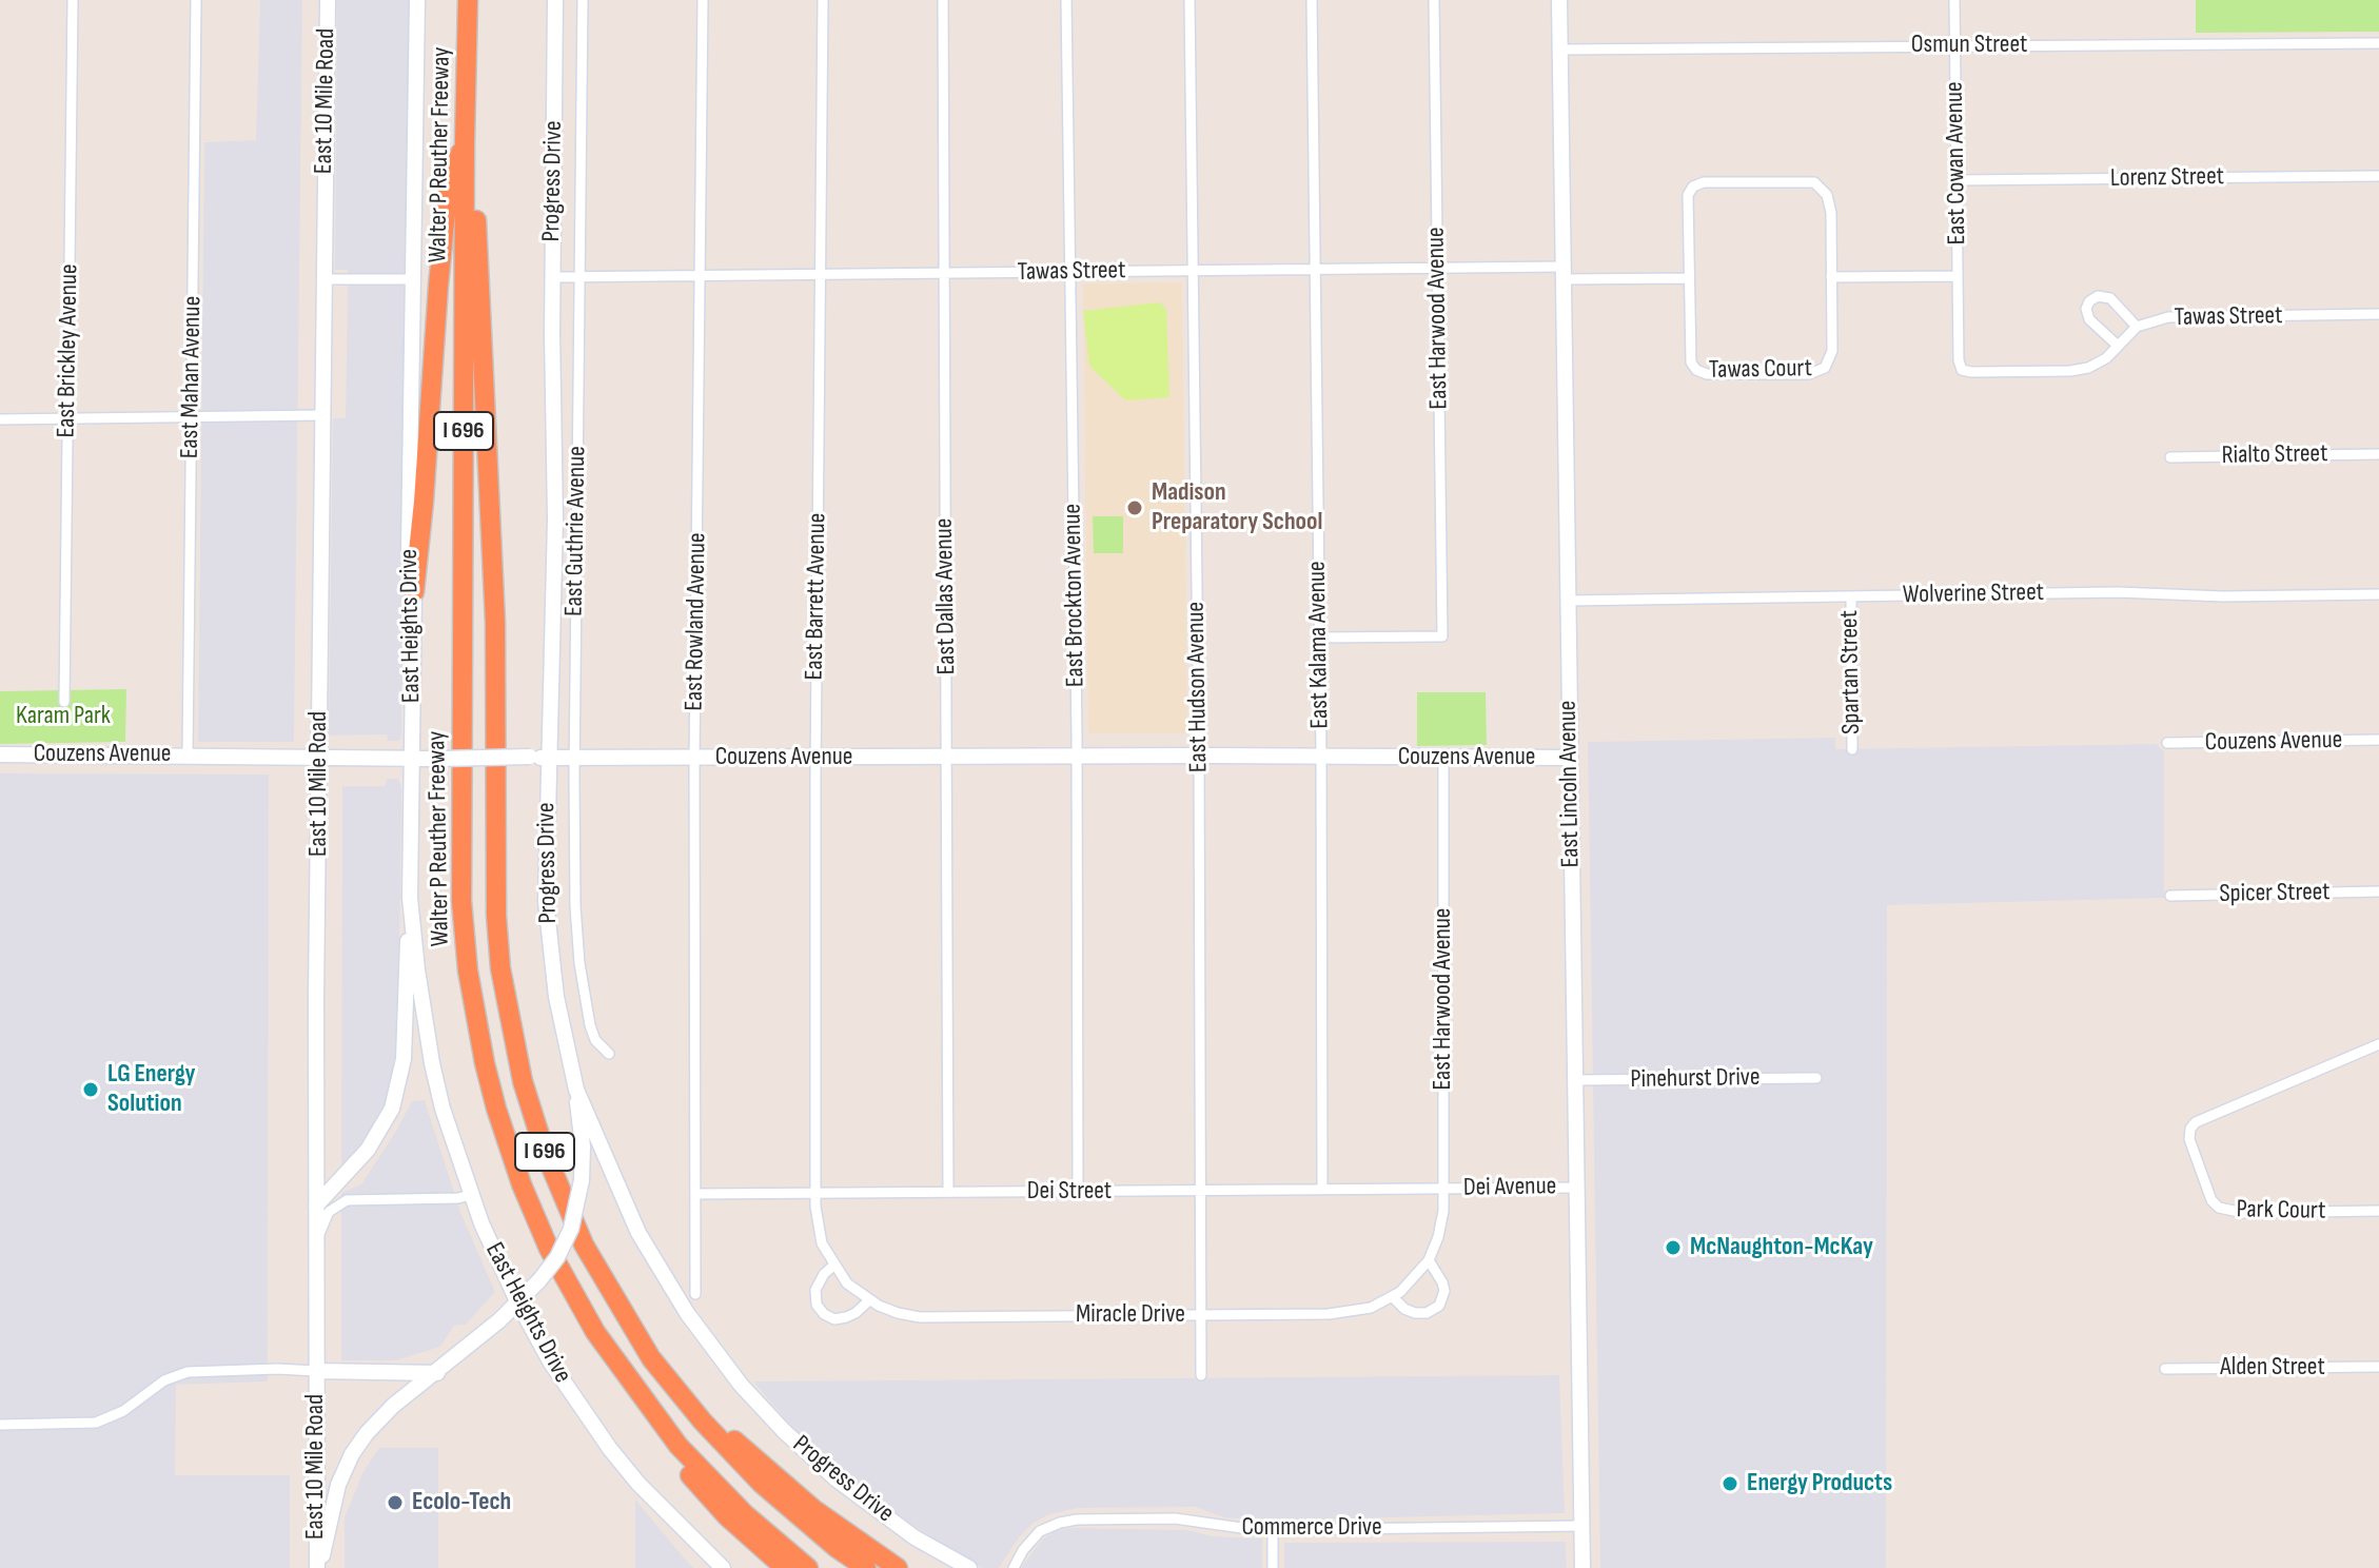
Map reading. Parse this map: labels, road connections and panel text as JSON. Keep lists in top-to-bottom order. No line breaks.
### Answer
{"streets":{"highway":["Walter P Reuther Freeway","I 696"],"main road":["East 10 Mile Road","Progress Drive","East Heights Drive","Couzens Avenue","East Lincoln Avenue"],"street":["Osmun Street","East Cowan Avenue","Lorenz Street","Tawas Street","East Harwood Avenue","East Brickley Avenue","Tawas Court","East Mahan Avenue","Rialto Street","East Guthrie Avenue","Wolverine Street","East Brockton Avenue","East Barrett Avenue","East Dallas Avenue","East Rowland Avenue","East Kalama Avenue","Spartan Street","East Hudson Avenue","Spicer Street","Pinehurst Drive","Dei Avenue","Dei Street","Park Court","Miracle Drive","Alden Street","Commerce Drive"]},"crossings":[["Osmun Street","East Cowan Avenue"],["Osmun Street","East Lincoln Avenue"],["East 10 Mile Road","East Heights Drive"],["East 10 Mile Road","Couzens Avenue"],["Walter P Reuther Freeway","I 696"],["East Cowan Avenue","Lorenz Street"],["Progress Drive","Tawas Street"],["Progress Drive","Couzens Avenue"],["Tawas Street","East Harwood Avenue"],["Tawas Street","Tawas Court"],["Tawas Street","East Guthrie Avenue"],["Tawas Street","East Brockton Avenue"],["Tawas Street","East Barrett Avenue"],["Tawas Street","East Dallas Avenue"],["Tawas Street","East Rowland Avenue"],["Tawas Street","East Kalama Avenue"],["Tawas Street","East Hudson Avenue"],["Tawas Street","East Lincoln Avenue"],["East Harwood Avenue","East Kalama Avenue"],["East Harwood Avenue","Couzens Avenue"],["East Harwood Avenue","Dei Avenue"],["East Harwood Avenue","Dei Street"],["East Harwood Avenue","Miracle Drive"],["East Mahan Avenue","Couzens Avenue"],["East Guthrie Avenue","Couzens Avenue"],["Wolverine Street","Spartan Street"],["Wolverine Street","East Lincoln Avenue"],["East Brockton Avenue","Couzens Avenue"],["East Brockton Avenue","Dei Street"],["East Barrett Avenue","Couzens Avenue"],["East Barrett Avenue","Dei Street"],["East Barrett Avenue","Miracle Drive"],["East Dallas Avenue","Couzens Avenue"],["East Dallas Avenue","Dei Street"],["East Rowland Avenue","Couzens Avenue"],["East Rowland Avenue","Dei Street"],["East Heights Drive","Couzens Avenue"],["East Kalama Avenue","Couzens Avenue"],["East Kalama Avenue","Dei Street"],["East Hudson Avenue","Couzens Avenue"],["East Hudson Avenue","Dei Street"],["East Hudson Avenue","Miracle Drive"],["Couzens Avenue","East Lincoln Avenue"],["East Lincoln Avenue","Pinehurst Drive"],["East Lincoln Avenue","Dei Avenue"],["East Lincoln Avenue","Commerce Drive"],["Dei Avenue","Dei Street"],["Dei Avenue","Miracle Drive"],["Dei Street","Miracle Drive"]],"parks":["Karam Park"],"places":["Madison Preparatory School","LG Energy Solution","McNaughton-McKay","Energy Products","Ecolo-Tech"]}
